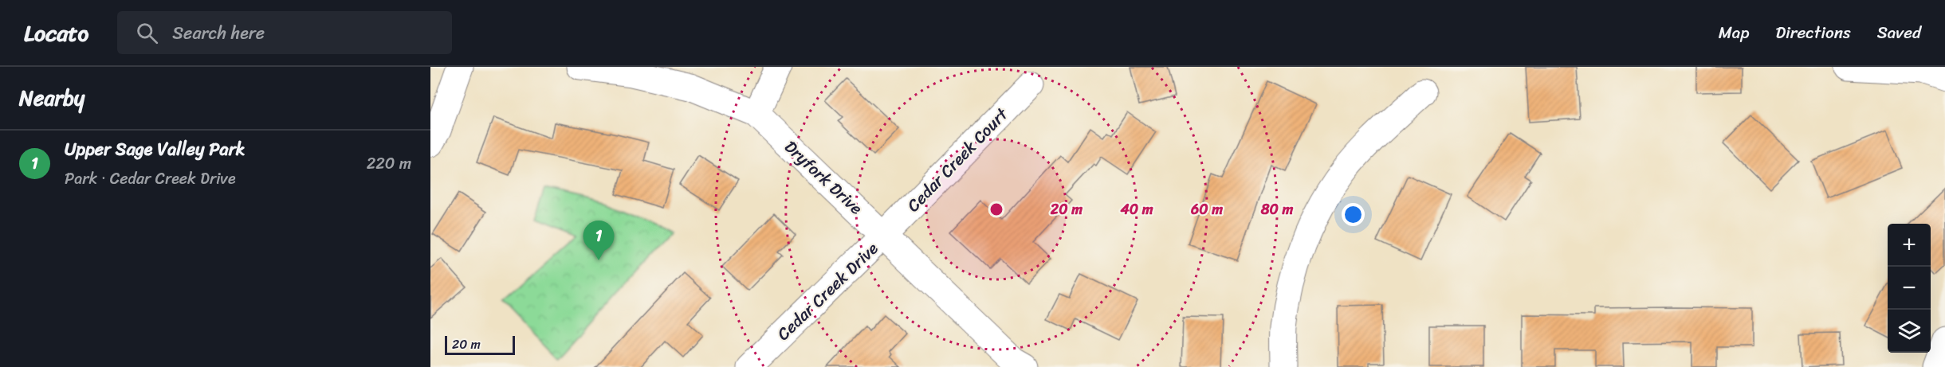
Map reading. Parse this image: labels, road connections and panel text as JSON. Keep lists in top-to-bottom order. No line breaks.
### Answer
{"streets":{"street":["Cedar Creek Court","Dryfork Drive","Cedar Creek Drive"]},"crossings":[["Cedar Creek Court","Dryfork Drive"],["Cedar Creek Court","Cedar Creek Drive"],["Dryfork Drive","Cedar Creek Drive"]],"scale_bar":"20 m","page":{"header":"Locato","search":"Search here","nav":["Map","Directions","Saved"],"heading":"Nearby","list":[{"mark":"1","name":"Upper Sage Valley Park","note":"Park · Cedar Creek Drive","value":"220 m"}],"pins":"1","map_buttons":["+","−"],"scale":"20 m"},"rings":["20 m","40 m","60 m","80 m"]}
